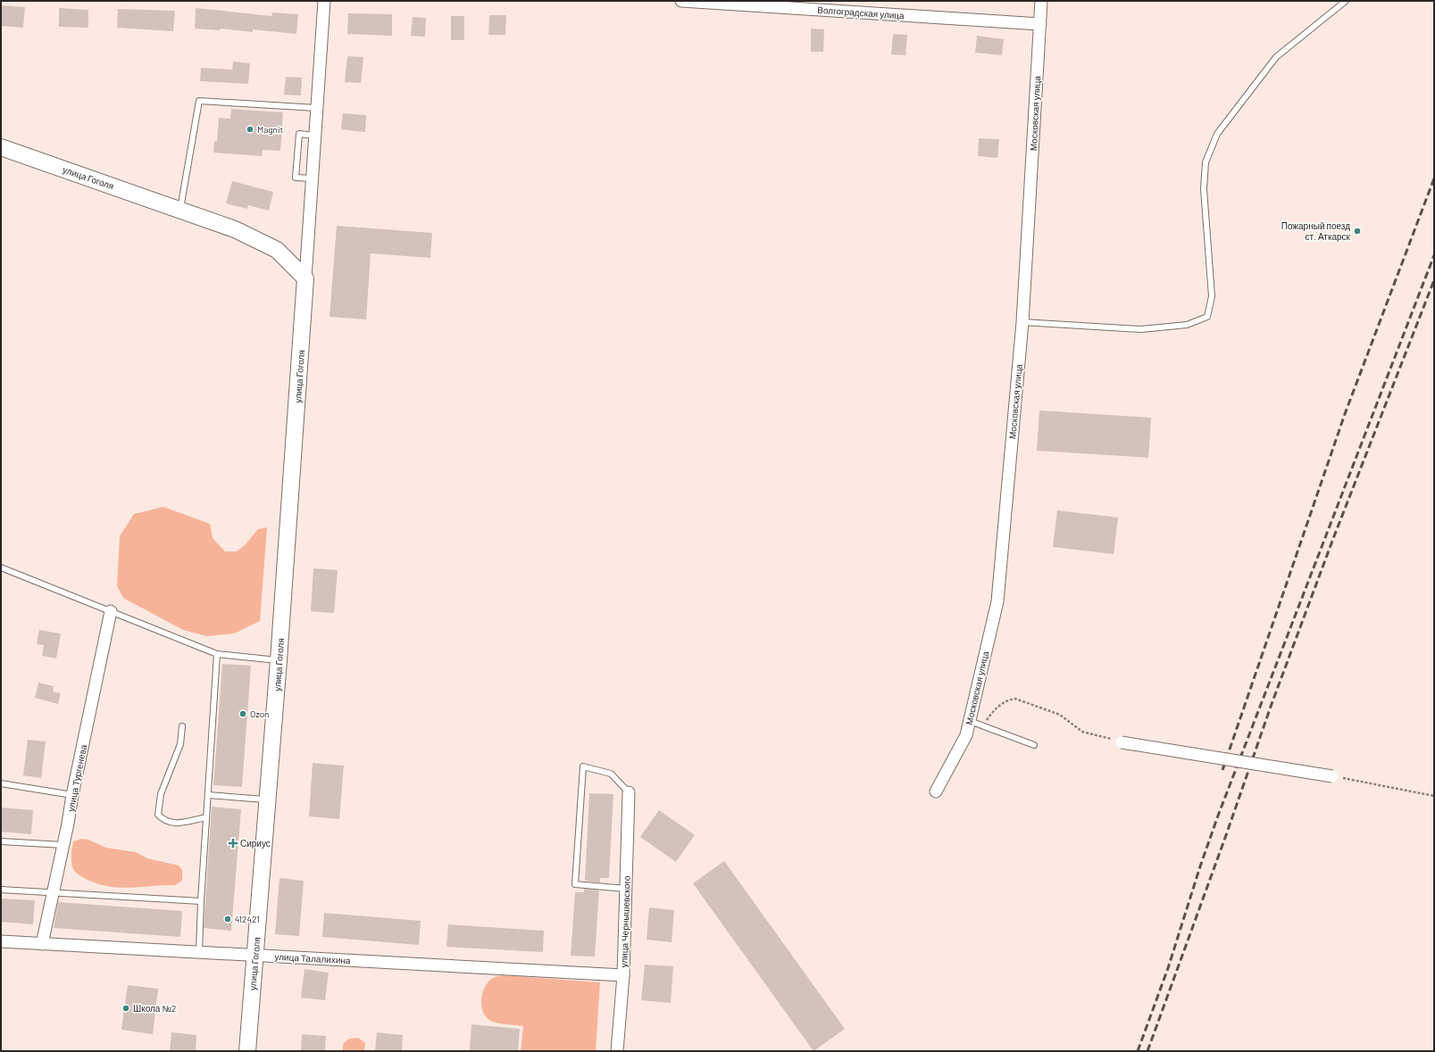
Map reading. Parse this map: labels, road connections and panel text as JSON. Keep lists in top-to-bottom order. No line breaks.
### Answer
{"streets":{"street":["Волгоградская улица","Московская улица","улица Гоголя","улица Тургенева","улица Чернышевского","улица Талалихина"]},"crossings":[["Волгоградская улица","Московская улица"],["улица Гоголя","улица Талалихина"],["улица Тургенева","улица Талалихина"],["улица Чернышевского","улица Талалихина"]],"places":{"other":["Magnit","Пожарный поезд ст. Аткарск","Ozon","412421","Школа №2"],"health":["Сириус"]}}
